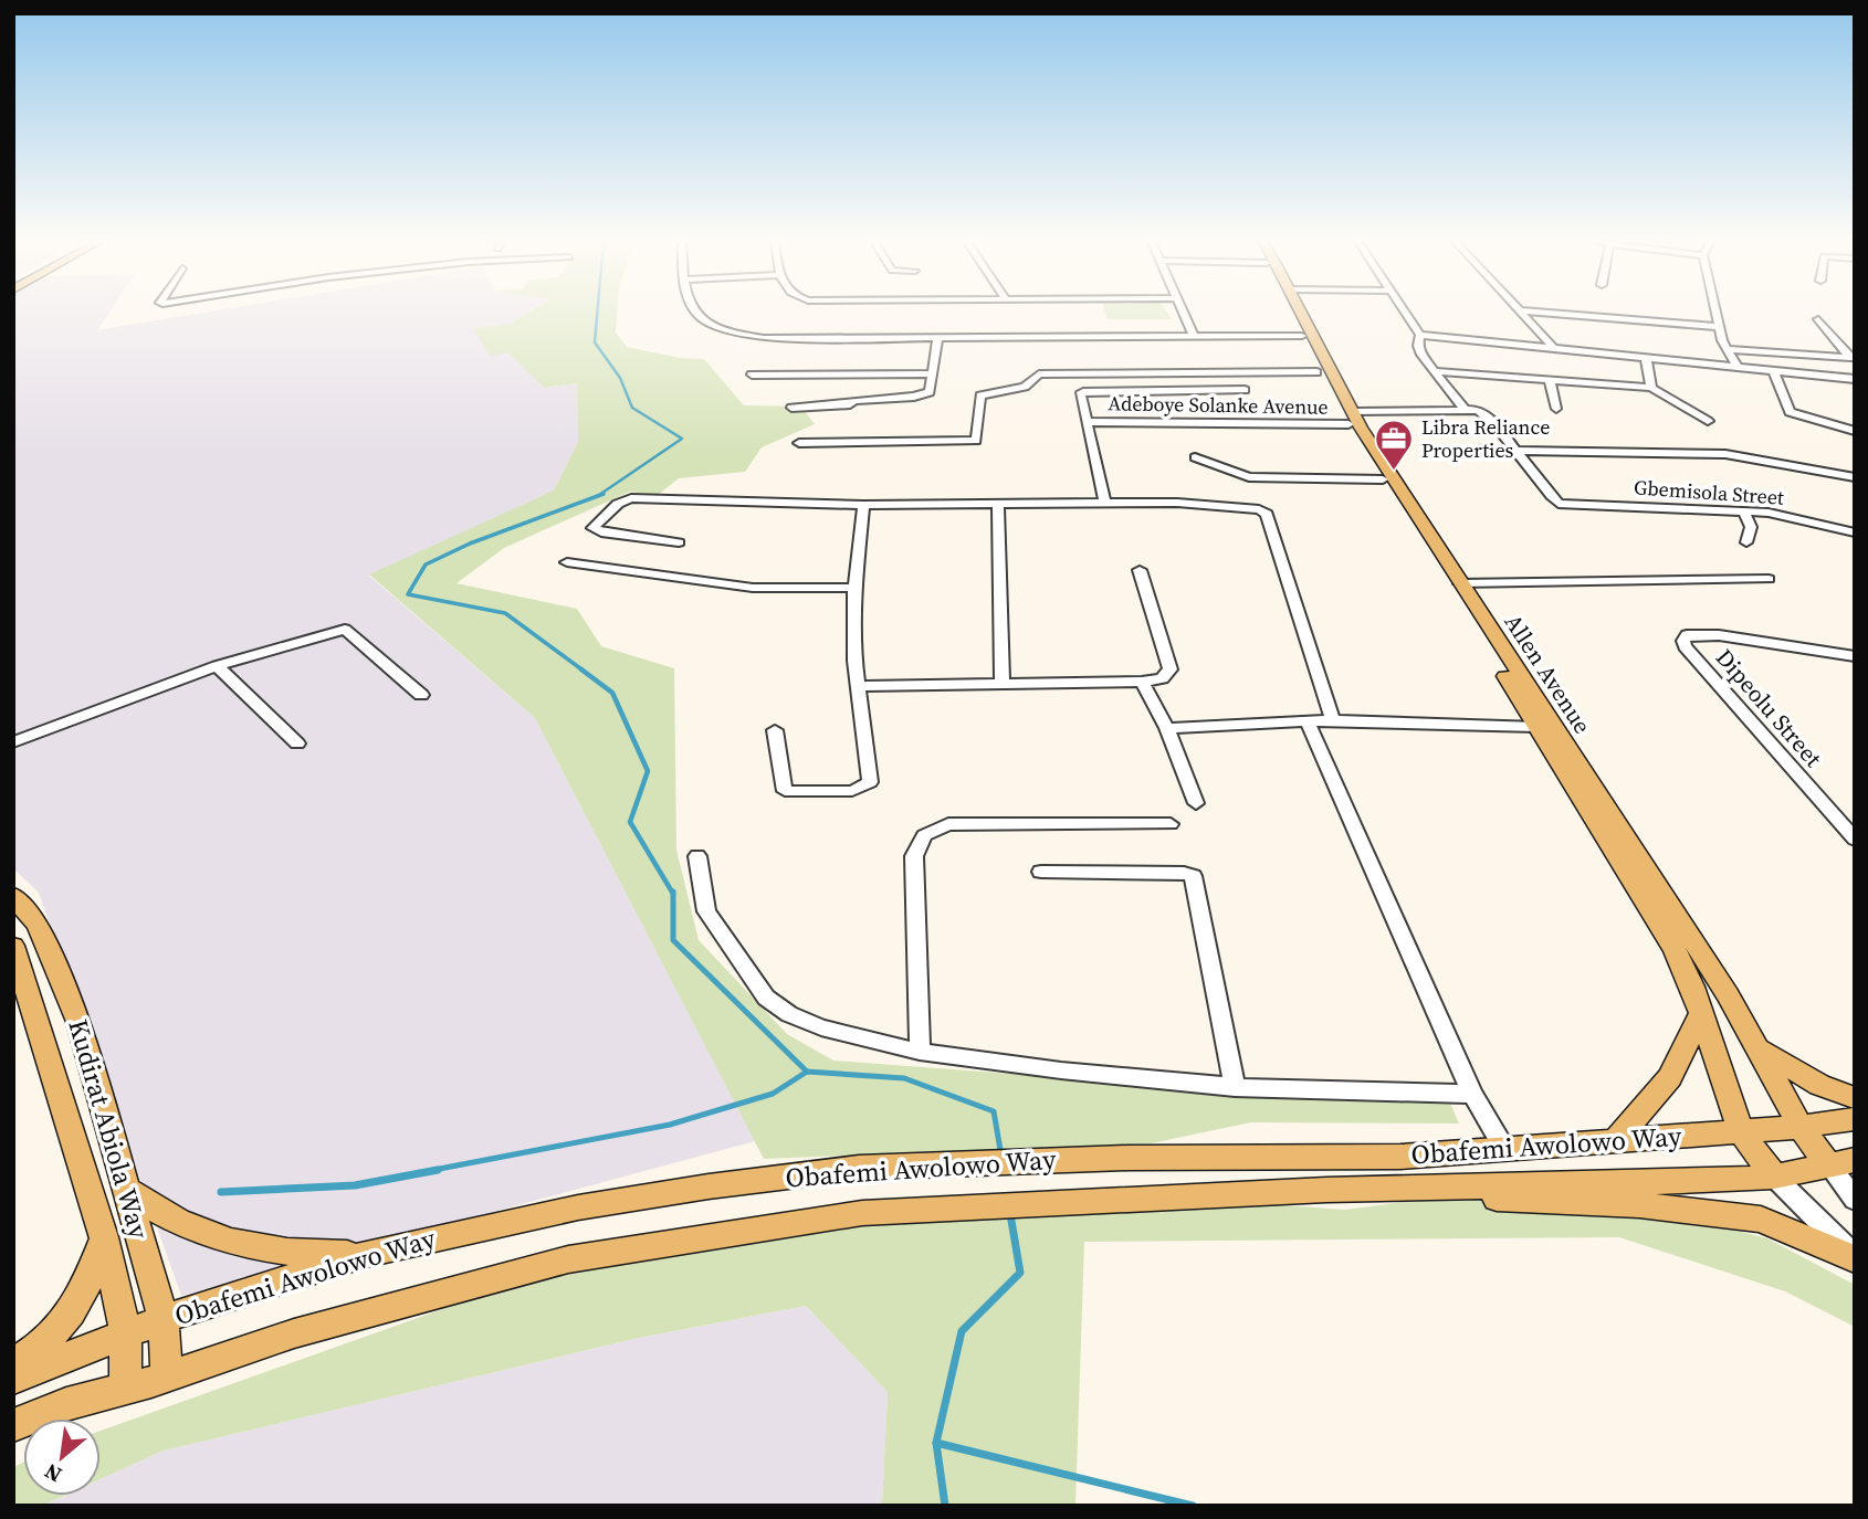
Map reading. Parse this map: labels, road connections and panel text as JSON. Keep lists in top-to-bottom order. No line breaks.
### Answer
{"streets":{"main road":["Allen Avenue","Kudirat Abiola Way","Obafemi Awolowo Way"],"street":["Adeboye Solanke Avenue","Gbemisola Street","Dipeolu Street"]},"crossings":[["Adeboye Solanke Avenue","Gbemisola Street"],["Adeboye Solanke Avenue","Allen Avenue"],["Allen Avenue","Obafemi Awolowo Way"],["Kudirat Abiola Way","Obafemi Awolowo Way"]],"places":{"office":["Libra Reliance Properties"]},"north":"bottom left"}
